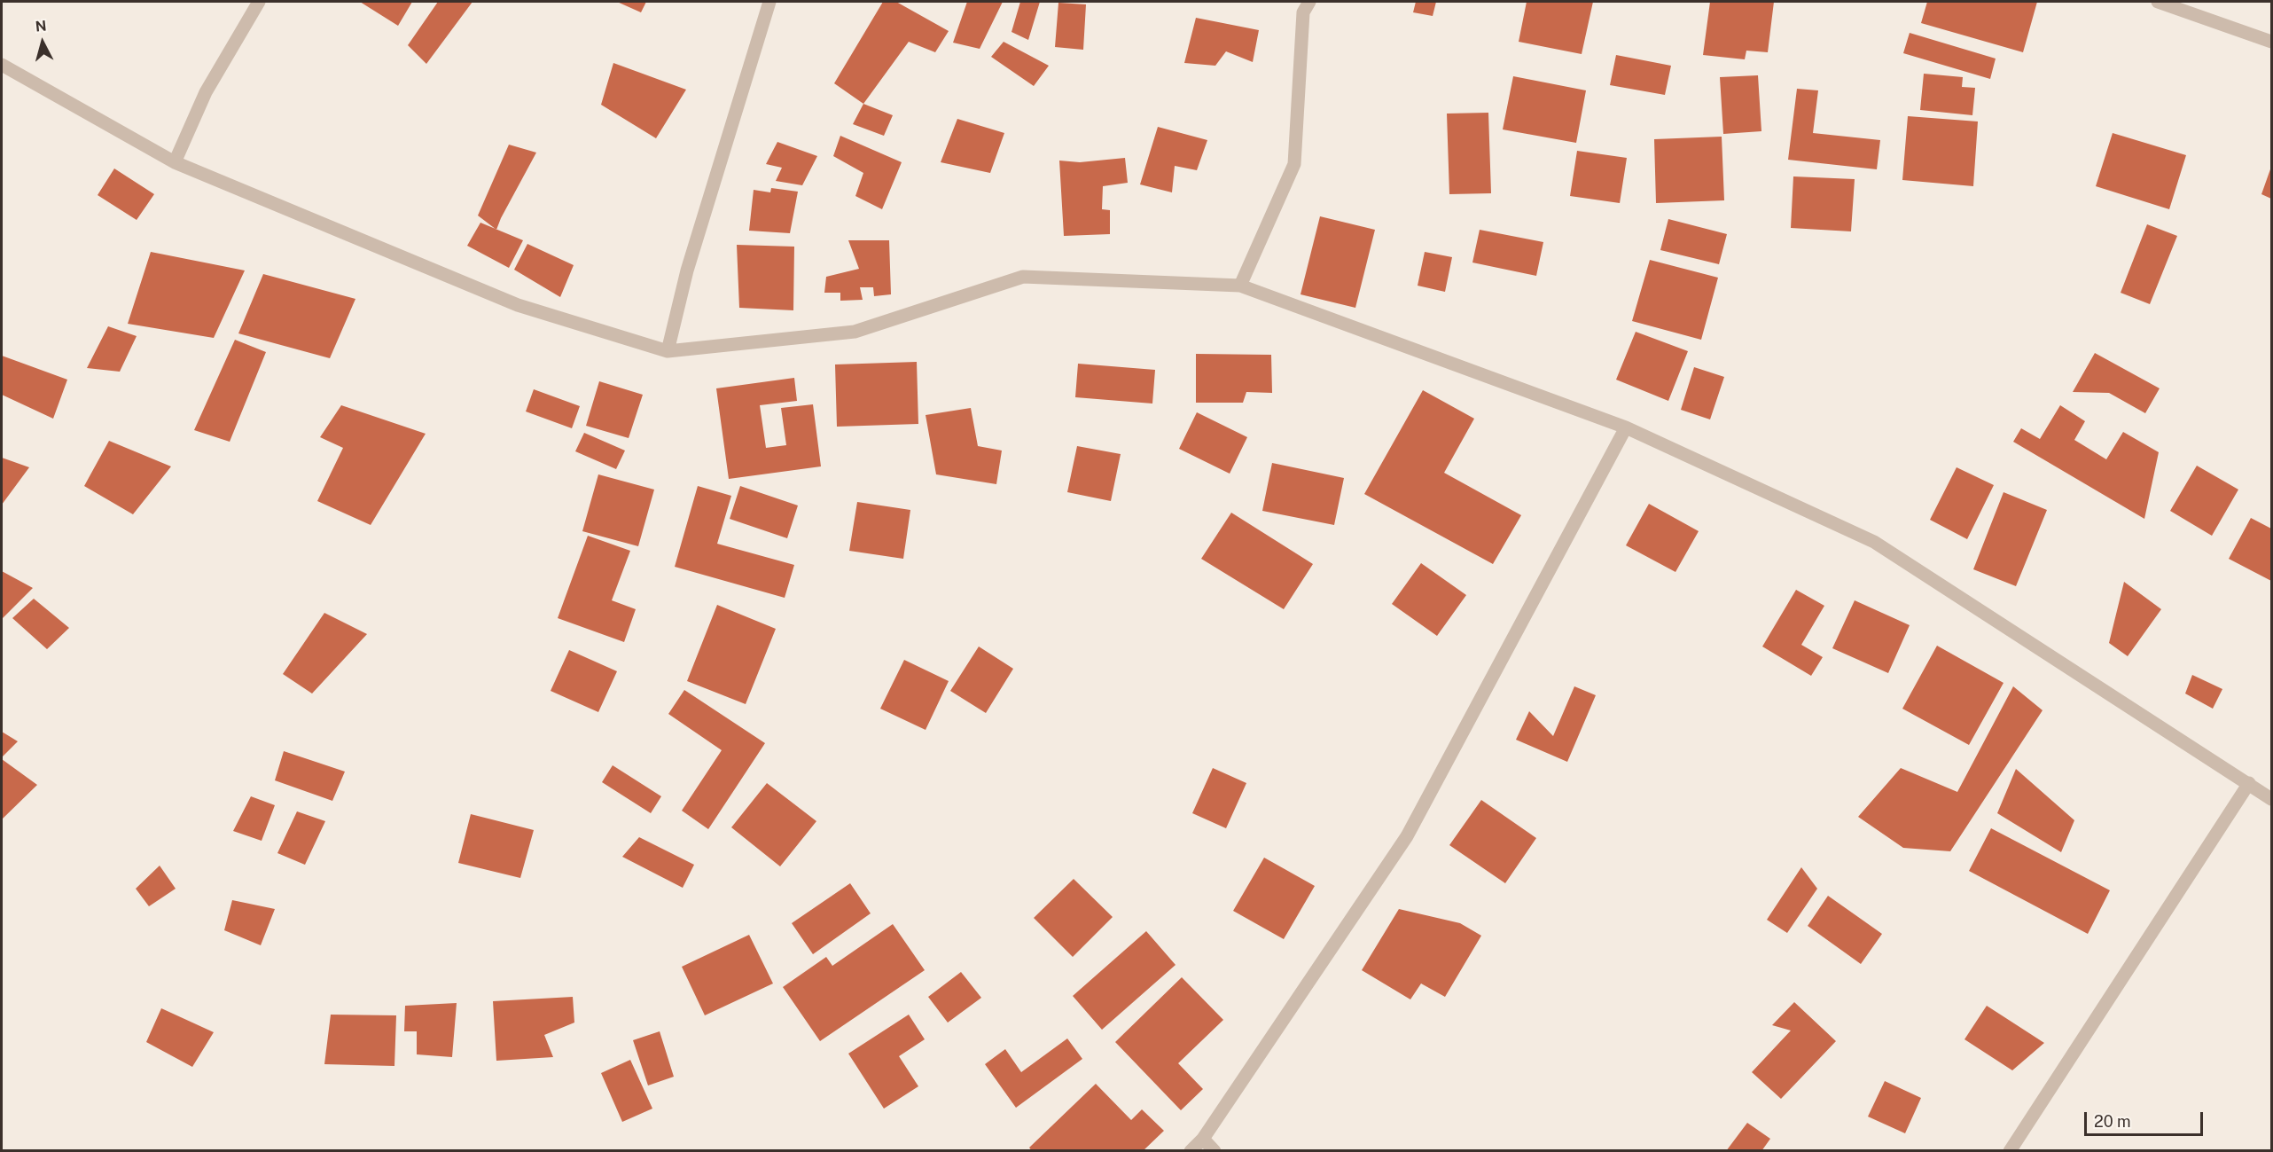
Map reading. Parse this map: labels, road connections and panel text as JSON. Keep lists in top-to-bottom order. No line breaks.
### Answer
{"scale_bar":"20 m","north":"top"}
